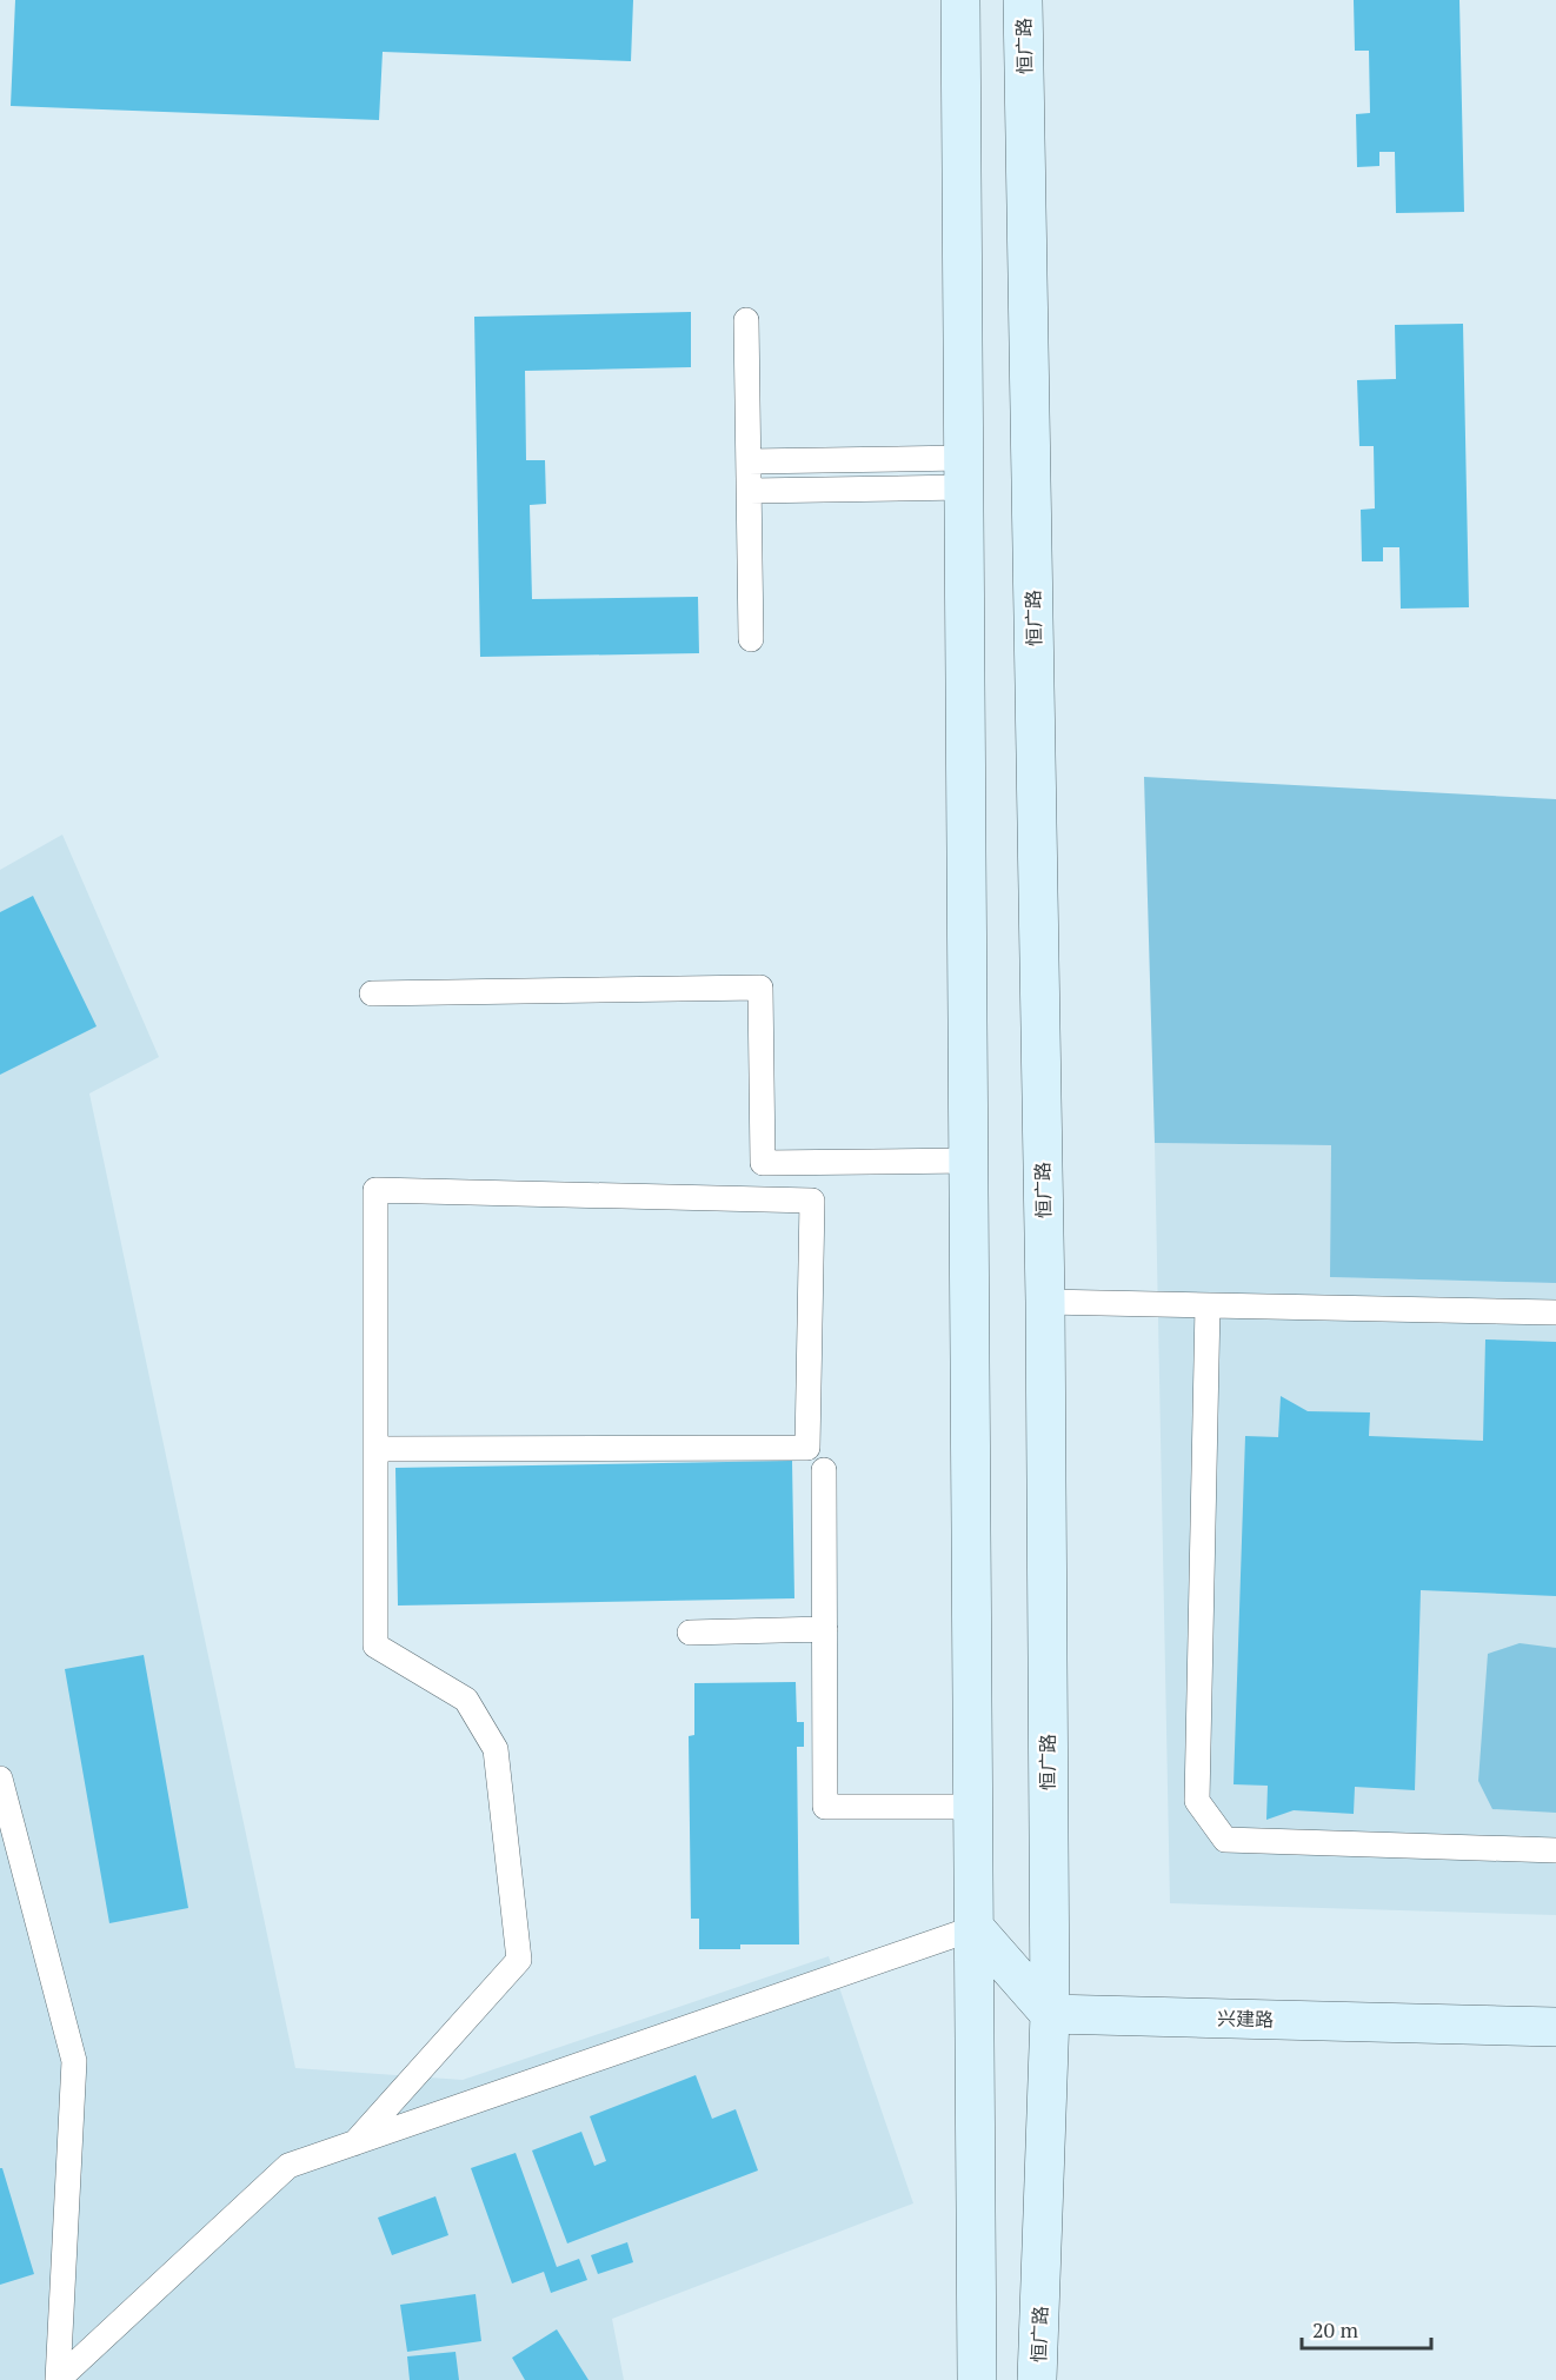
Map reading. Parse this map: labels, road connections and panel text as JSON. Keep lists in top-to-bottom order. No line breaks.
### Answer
{"streets":{"street":["恒广路","兴建路"]},"crossings":[["恒广路","兴建路"]],"scale_bar":"20 m"}
